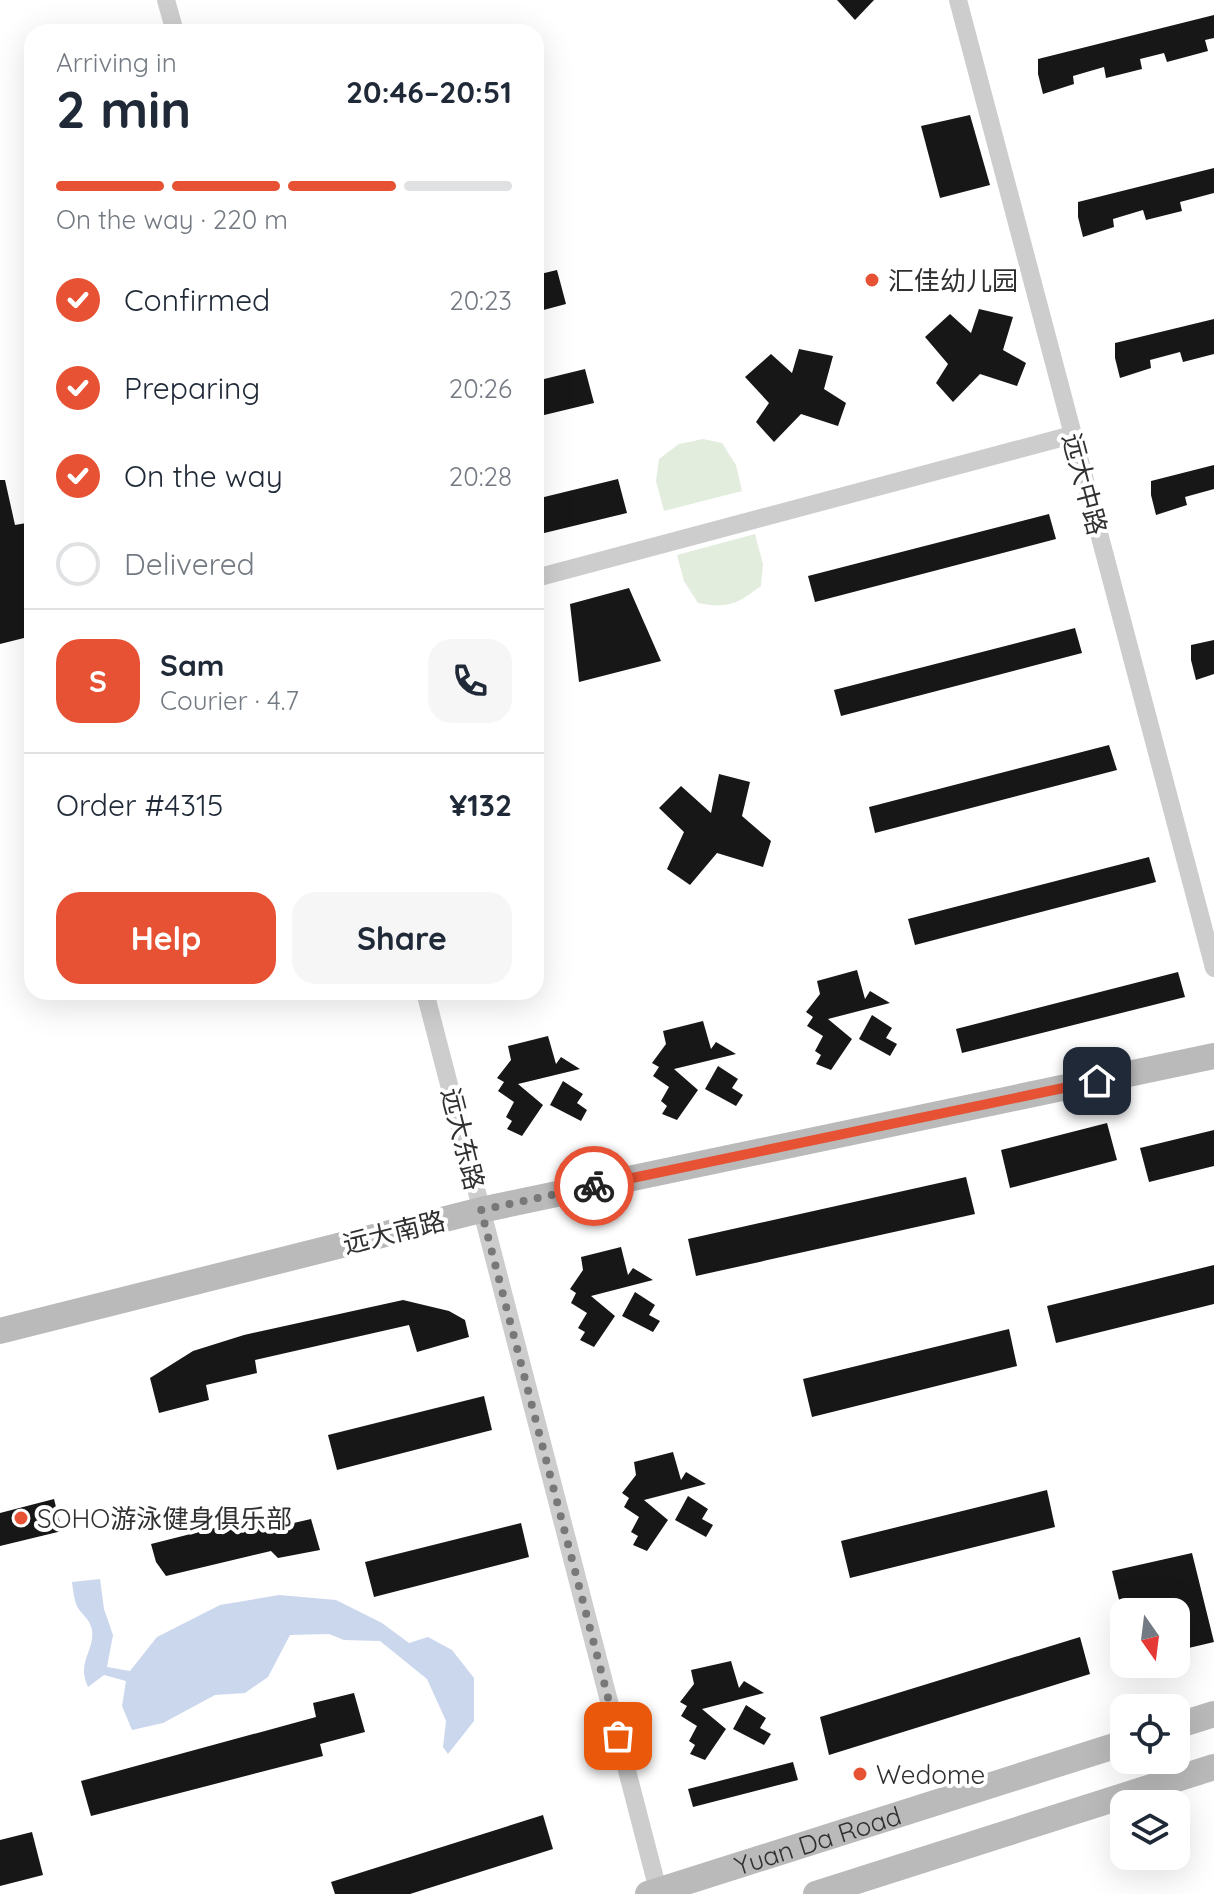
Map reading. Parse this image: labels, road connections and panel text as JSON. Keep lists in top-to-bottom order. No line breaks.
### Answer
{"streets":{"street":["远大中路","远大东路","远大南路","Yuan Da Road"]},"crossings":[["远大东路","远大南路"],["远大东路","Yuan Da Road"]],"places":["汇佳幼儿园","SOHO游泳健身俱乐部","Wedome"],"north":"bottom","page":{"heading":["2 min","Arriving in","20:46–20:51"],"panel":["Sam","Courier · 4.7","Order #4315","¥132"],"bar":"On the way · 220 m","list":[["Confirmed","20:23"],["Preparing","20:26"],["On the way","20:28"],"Delivered"],"round":"S","buttons":["Help","Share"]}}
